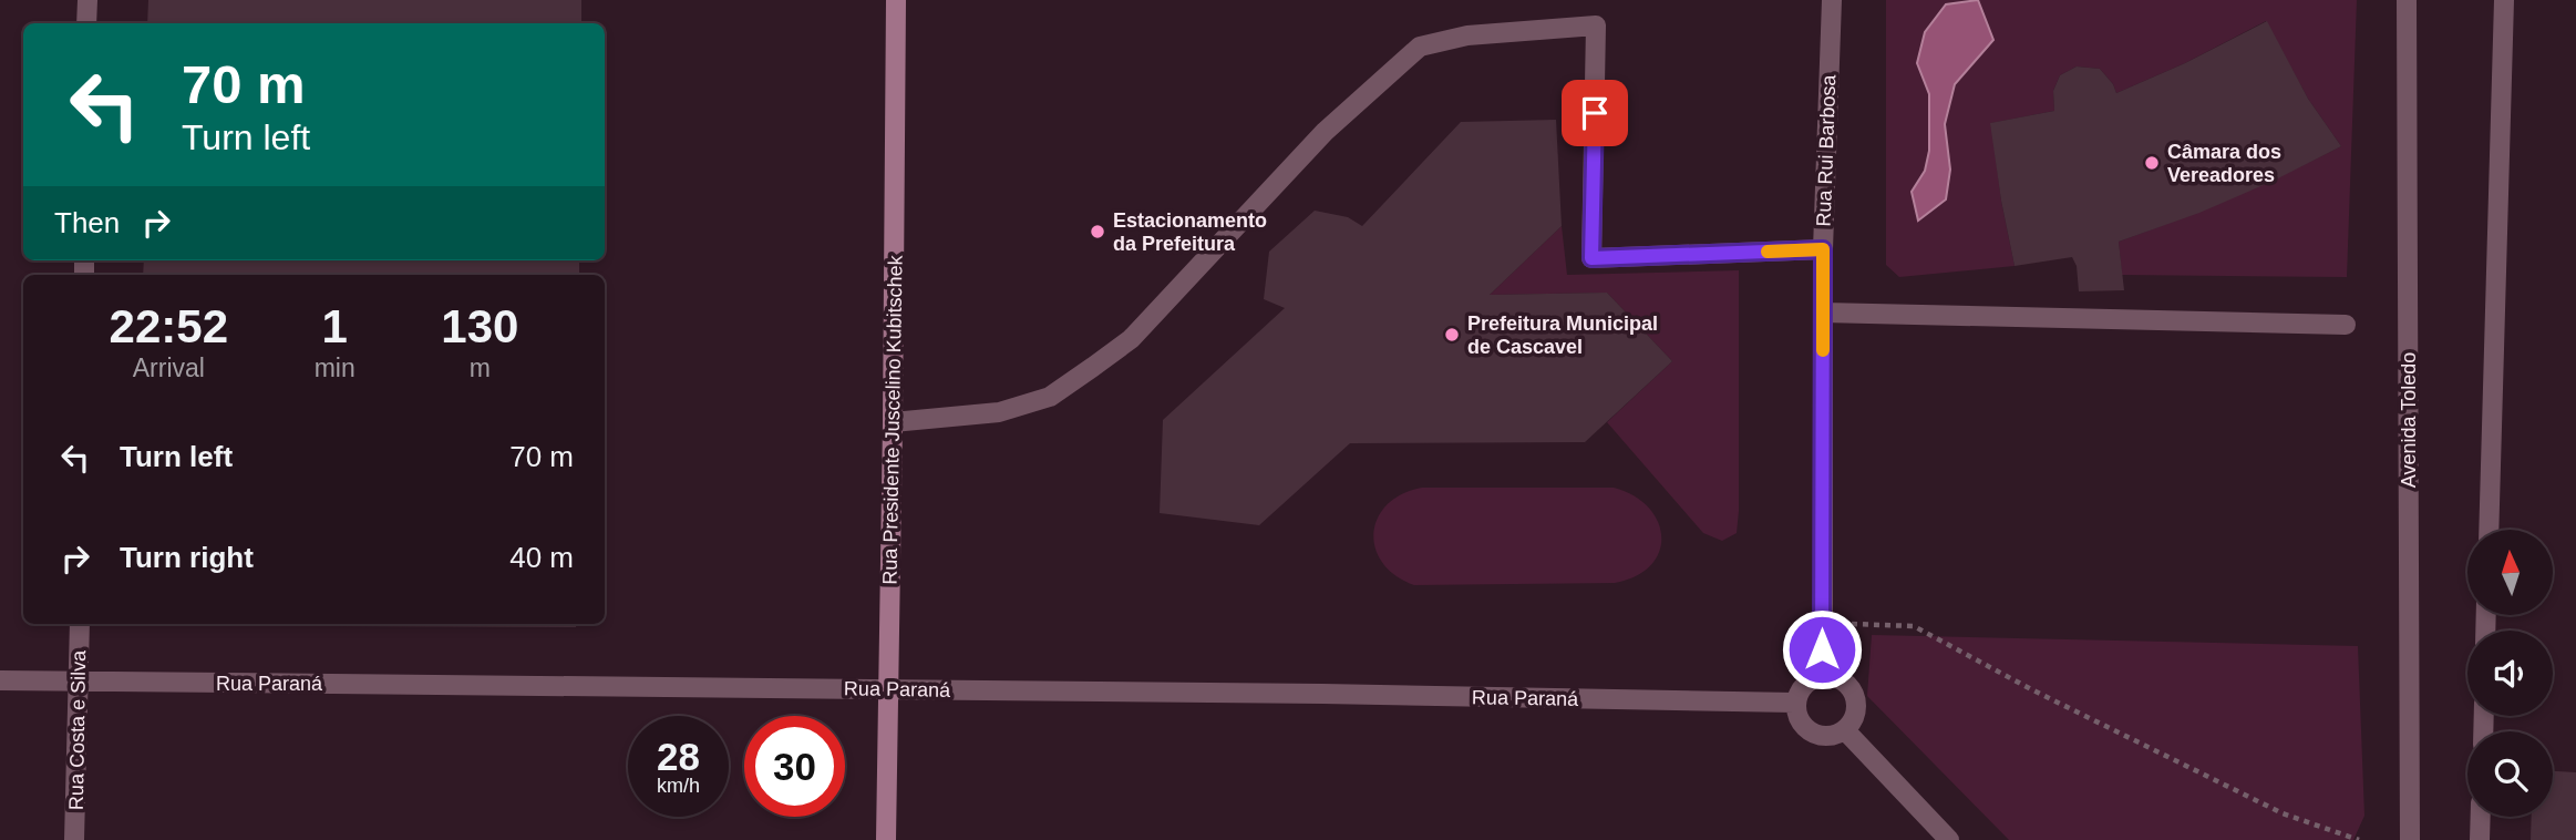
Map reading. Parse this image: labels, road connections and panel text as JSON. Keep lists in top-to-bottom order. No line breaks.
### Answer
{"streets":{"main road":["Rua Presidente Juscelino Kubitschek"],"street":["Rua Rui Barbosa","Avenida Toledo","Rua Paraná","Rua Costa e Silva"]},"crossings":[["Rua Rui Barbosa","Rua Paraná"],["Rua Presidente Juscelino Kubitschek","Rua Paraná"],["Rua Paraná","Rua Costa e Silva"]],"places":["Câmara dos Vereadores","Estacionamento da Prefeitura","Prefeitura Municipal de Cascavel"],"north":"top","page":{"turn":["70 m","Turn left"],"then":"Then","eta":["22:52","Arrival","1","min","130","m"],"list":[{"name":"Turn left","value":"70 m"},{"name":"Turn right","value":"40 m"}],"speed":"28 km/h","limit":"30"}}
